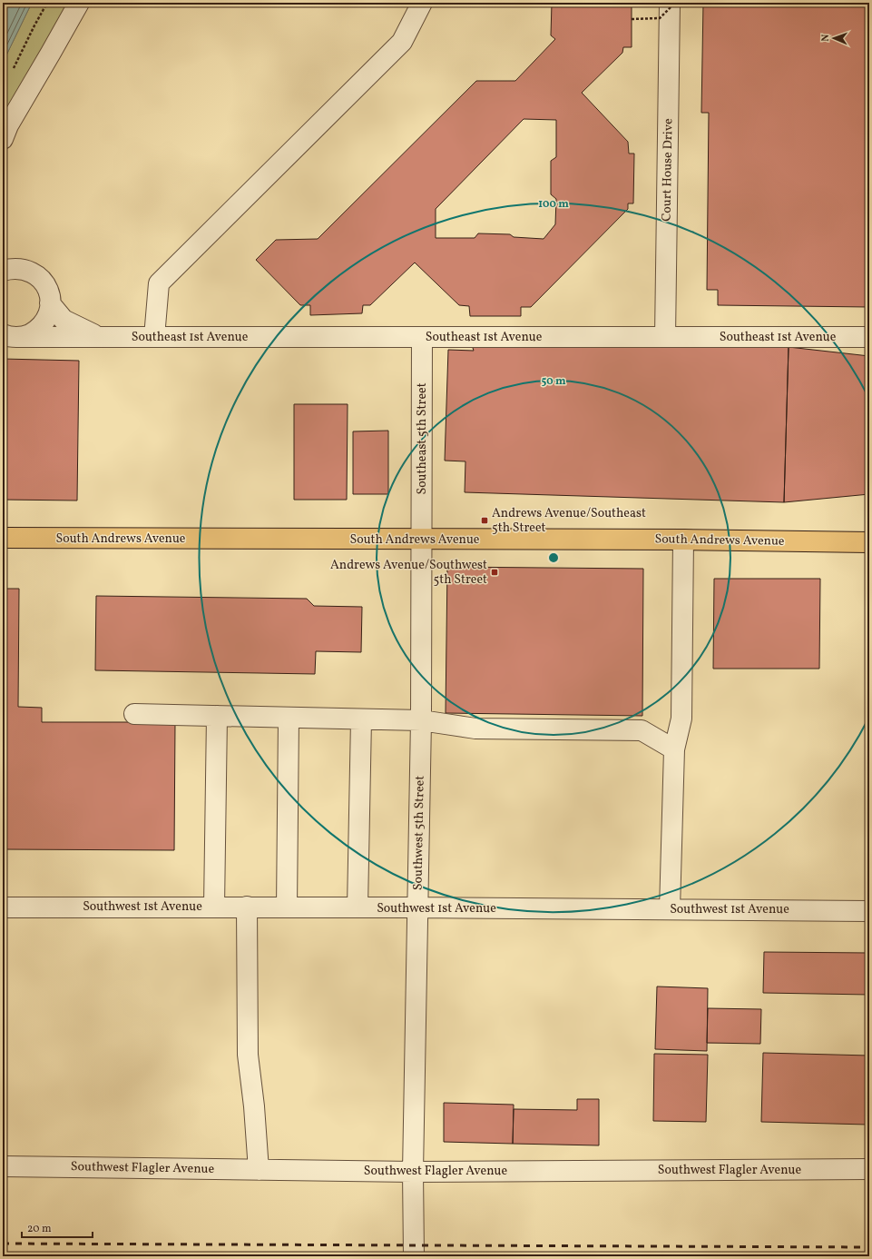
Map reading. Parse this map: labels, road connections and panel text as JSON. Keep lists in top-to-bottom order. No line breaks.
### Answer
{"streets":{"main road":["South Andrews Avenue"],"street":["Court House Drive","Southeast 1st Avenue","Southeast 5th Street","Southwest 5th Street","Southwest 1st Avenue","Southwest Flagler Avenue"]},"crossings":[["Court House Drive","Southeast 1st Avenue"],["Southeast 1st Avenue","Southeast 5th Street"],["Southeast 5th Street","South Andrews Avenue"],["Southeast 5th Street","Southwest 5th Street"],["South Andrews Avenue","Southwest 5th Street"],["Southwest 5th Street","Southwest 1st Avenue"],["Southwest 5th Street","Southwest Flagler Avenue"]],"places":{"transit":["Andrews Avenue/Southeast 5th Street","Andrews Avenue/Southwest 5th Street"]},"scale_bar":"20 m","north":"left","rings":["100 m","50 m"]}
